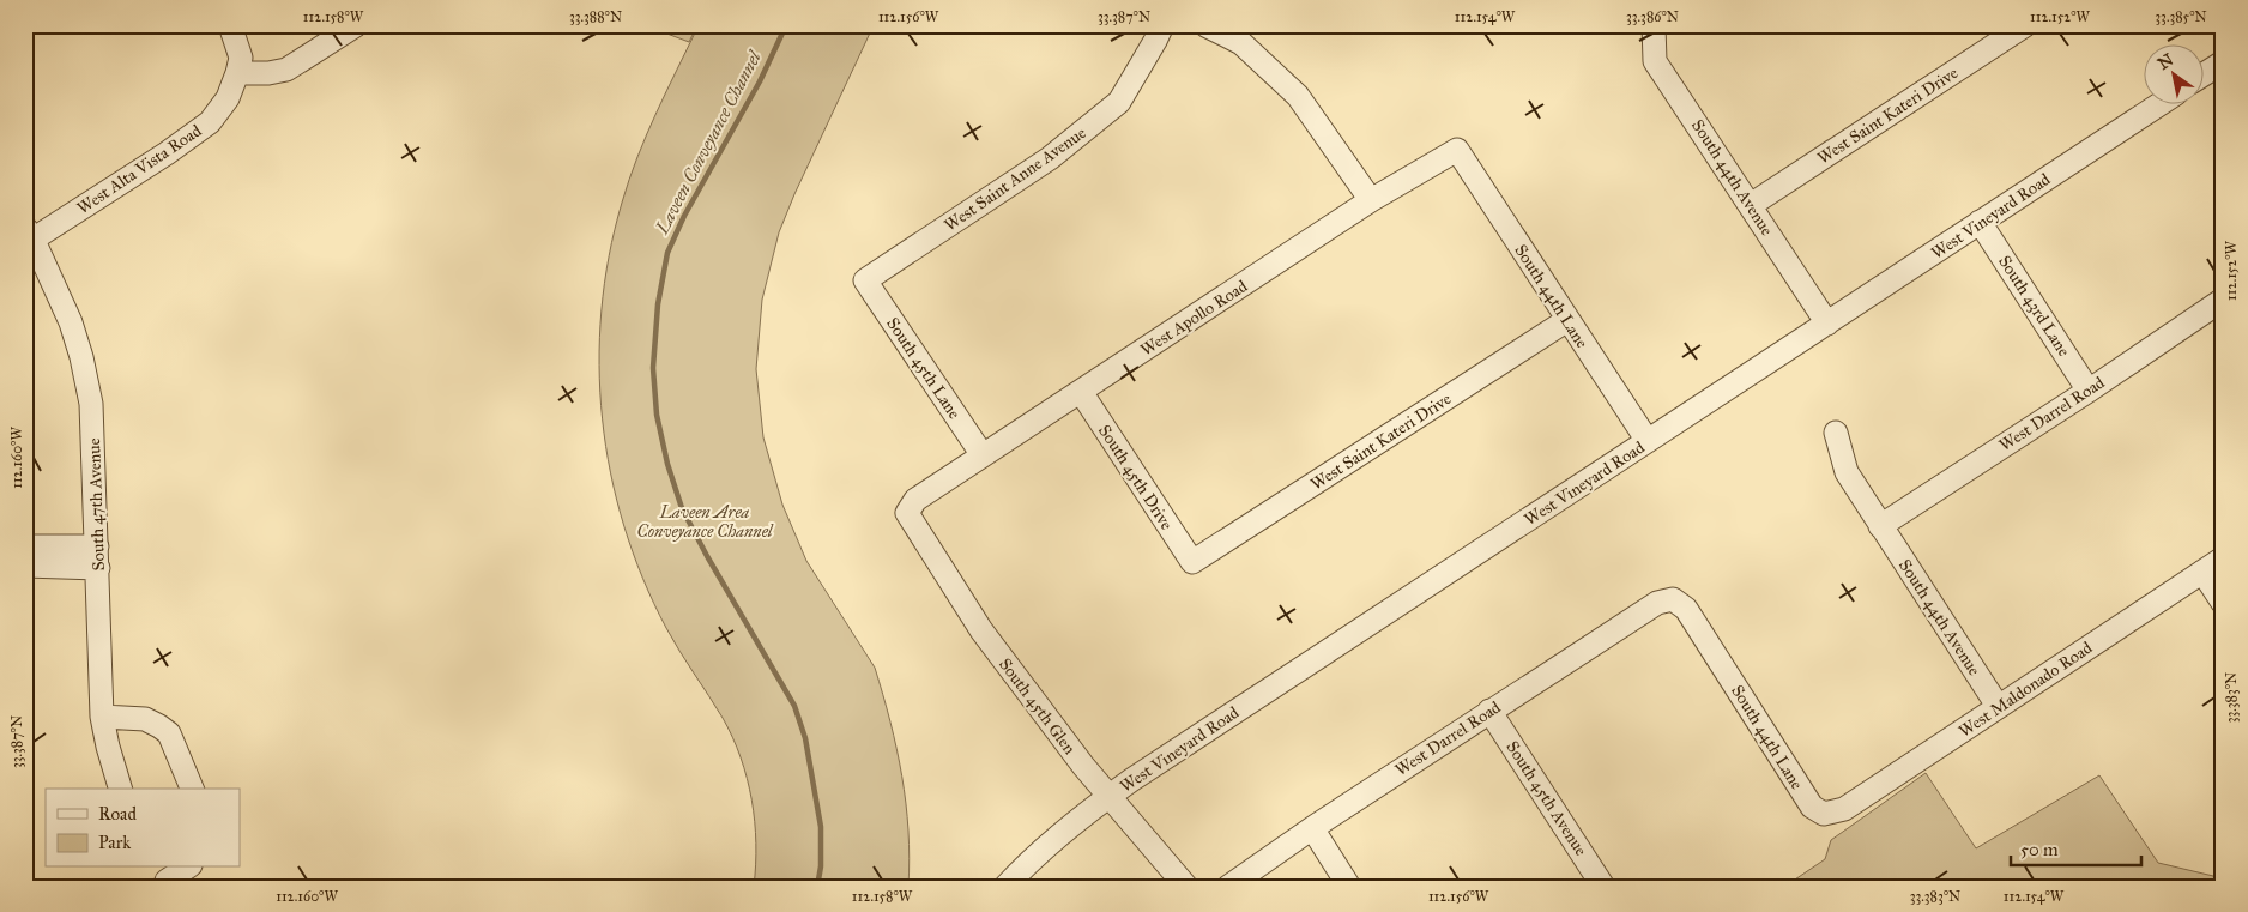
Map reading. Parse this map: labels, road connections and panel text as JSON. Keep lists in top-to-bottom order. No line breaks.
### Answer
{"streets":{"street":["West Saint Kateri Drive","West Alta Vista Road","South 44th Avenue","West Saint Anne Avenue","West Vineyard Road","South 44th Lane","South 43rd Lane","West Apollo Road","South 45th Lane","West Darrel Road","South 45th Drive","South 47th Avenue","West Maldonado Road","South 45th Glen","South 45th Avenue"]},"crossings":[["West Saint Kateri Drive","South 44th Avenue"],["West Saint Kateri Drive","South 44th Lane"],["West Saint Kateri Drive","South 45th Drive"],["West Alta Vista Road","South 47th Avenue"],["South 44th Avenue","West Vineyard Road"],["South 44th Avenue","West Darrel Road"],["South 44th Avenue","West Maldonado Road"],["West Saint Anne Avenue","South 45th Lane"],["West Vineyard Road","South 44th Lane"],["West Vineyard Road","South 43rd Lane"],["West Vineyard Road","South 45th Glen"],["South 44th Lane","West Apollo Road"],["South 44th Lane","West Darrel Road"],["South 44th Lane","West Maldonado Road"],["South 43rd Lane","West Darrel Road"],["West Apollo Road","South 45th Lane"],["West Apollo Road","South 45th Drive"],["West Apollo Road","South 45th Glen"],["West Darrel Road","South 45th Avenue"]],"water":["Laveen Conveyance Channel"],"parks":["Laveen Area Conveyance Channel"],"legend":["Road","Park"],"scale_bar":"50 m","north":"top left","coordinates":["112.158°W","33.388°N","112.156°W","33.387°N","112.154°W","33.386°N","112.152°W","33.385°N","112.160°W","33.383°N"]}
